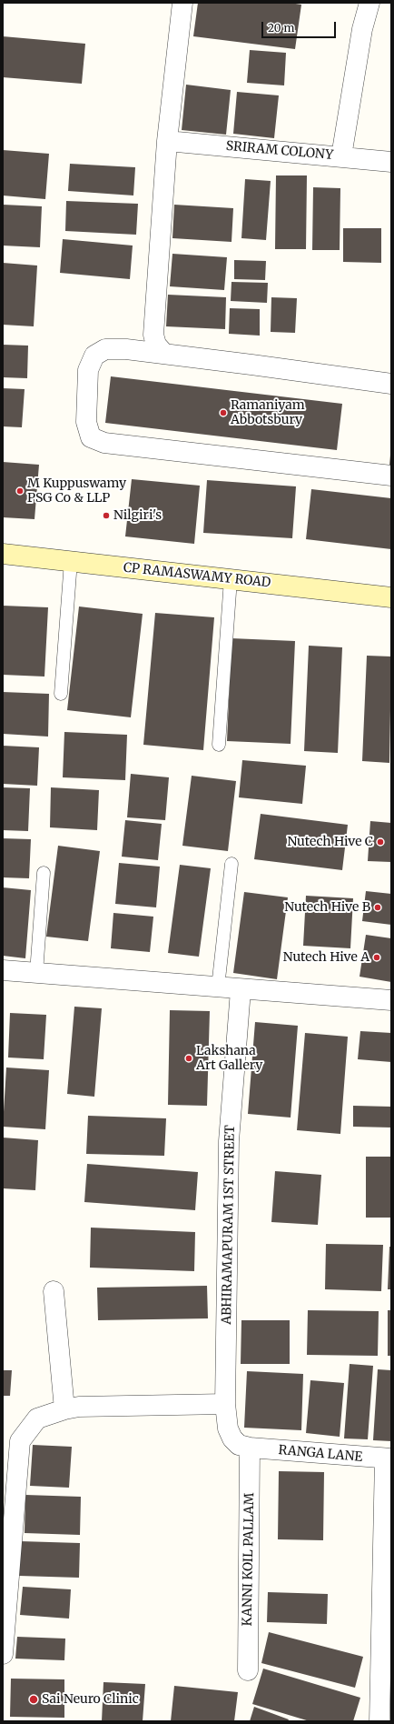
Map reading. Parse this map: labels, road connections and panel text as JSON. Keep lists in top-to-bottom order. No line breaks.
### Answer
{"streets":{"main road":["CP RAMASWAMY ROAD"],"street":["SRIRAM COLONY","ABHIRAMAPURAM 1ST STREET","RANGA LANE","KANNI KOIL PALLAM"]},"crossings":[["ABHIRAMAPURAM 1ST STREET","RANGA LANE"],["ABHIRAMAPURAM 1ST STREET","KANNI KOIL PALLAM"],["RANGA LANE","KANNI KOIL PALLAM"]],"places":["Ramaniyam Abbotsbury","M Kuppuswamy PSG Co & LLP","Nilgiri's","Nutech Hive C","Nutech Hive B","Nutech Hive A","Lakshana Art Gallery","Sai Neuro Clinic"],"scale_bar":"20 m"}
